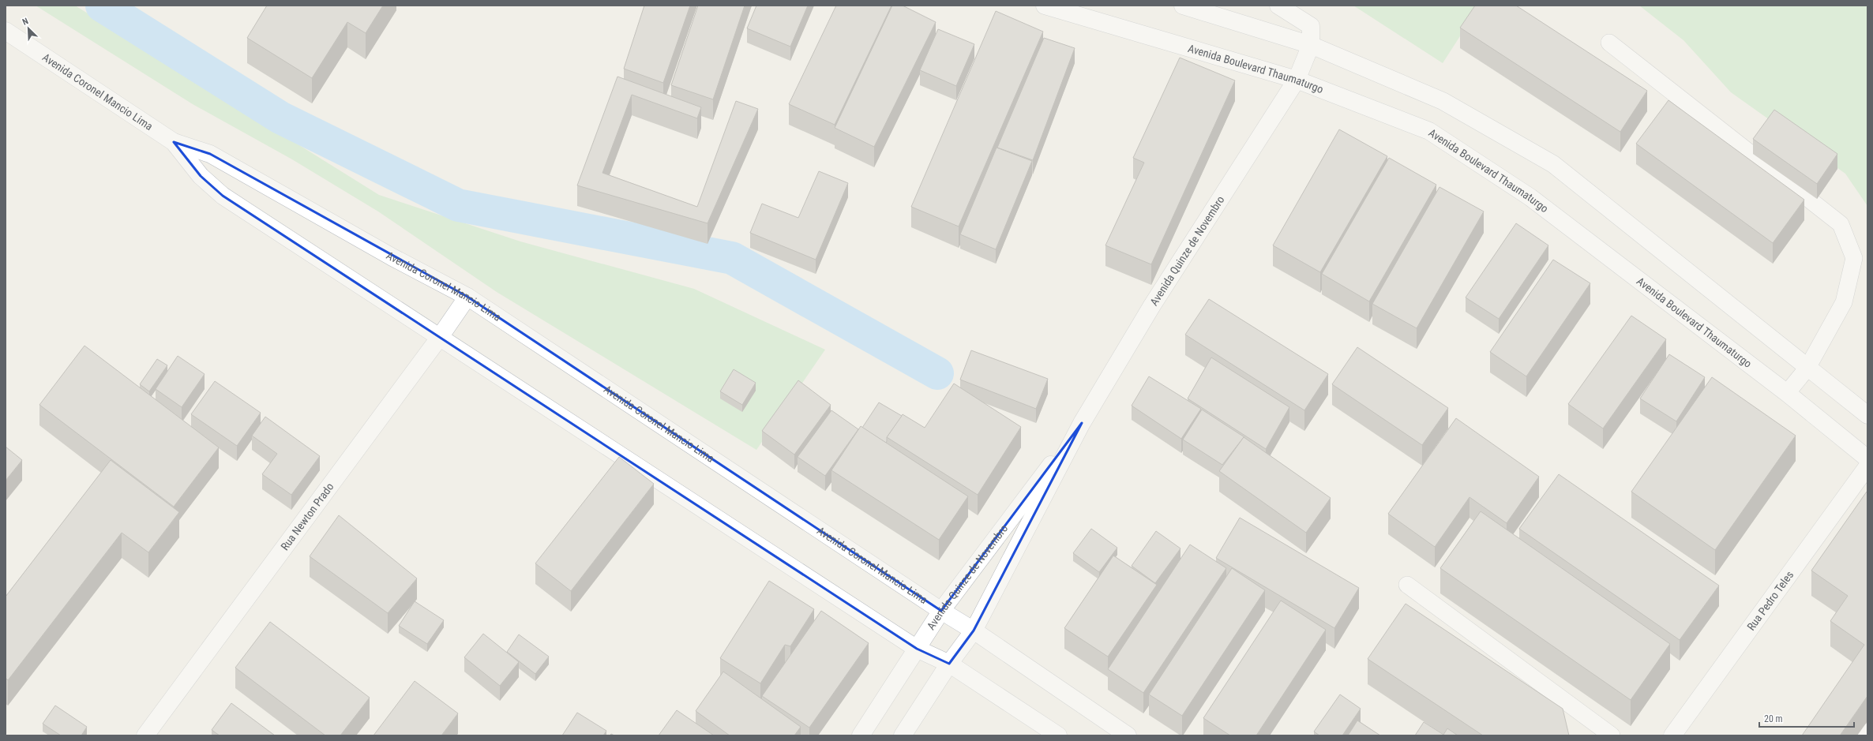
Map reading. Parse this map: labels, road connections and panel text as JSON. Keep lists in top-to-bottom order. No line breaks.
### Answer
{"streets":{"main road":["Avenida Boulevard Thaumaturgo","Avenida Coronel Mancio Lima","Avenida Quinze de Novembro","Rua Newton Prado","Rua Pedro Teles"]},"crossings":[["Avenida Boulevard Thaumaturgo","Avenida Quinze de Novembro"],["Avenida Coronel Mancio Lima","Avenida Quinze de Novembro"],["Avenida Coronel Mancio Lima","Rua Newton Prado"]],"scale_bar":"20 m","north":"top left"}
